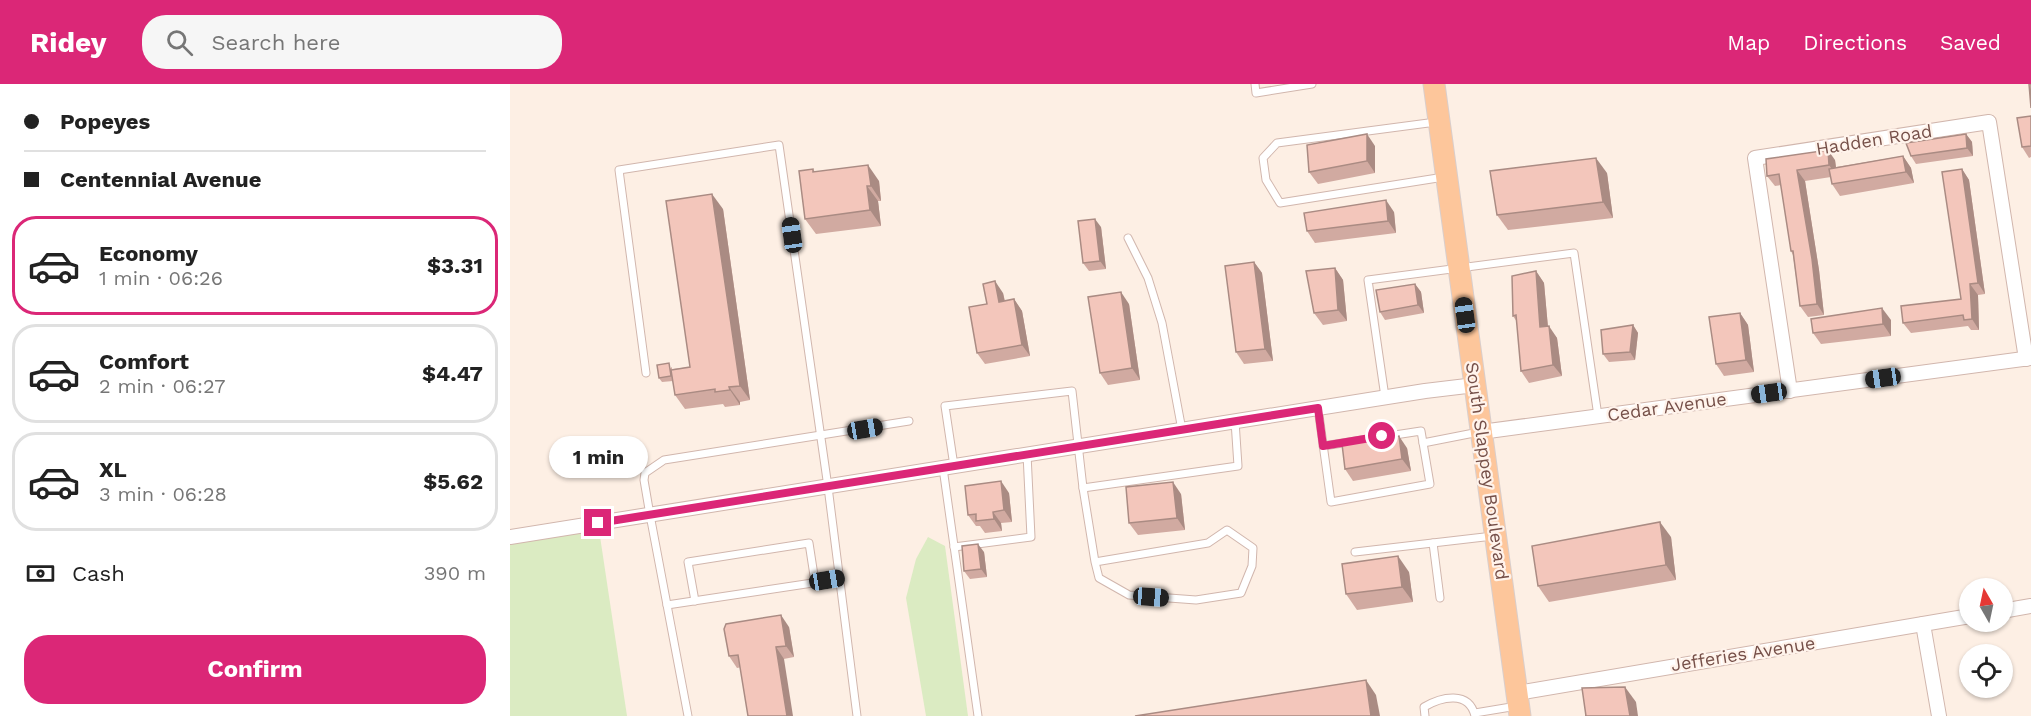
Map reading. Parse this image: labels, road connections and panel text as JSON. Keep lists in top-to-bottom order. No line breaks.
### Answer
{"streets":{"main road":["South Slappey Boulevard"],"street":["Hadden Road","Cedar Avenue","Jefferies Avenue"]},"crossings":[["Hadden Road","Cedar Avenue"],["Cedar Avenue","South Slappey Boulevard"],["South Slappey Boulevard","Jefferies Avenue"]],"north":"top","page":{"header":"Ridey","search":"Search here","nav":["Map","Directions","Saved"],"banner":["Popeyes","Centennial Avenue"],"list":[{"name":"Economy","note":"1 min · 06:26","value":"$3.31"},{"name":"Comfort","note":"2 min · 06:27","value":"$4.47"},{"name":"XL","note":"3 min · 06:28","value":"$5.62"}],"bubble":"1 min","pay":["Cash","390 m"],"buttons":"Confirm"}}
